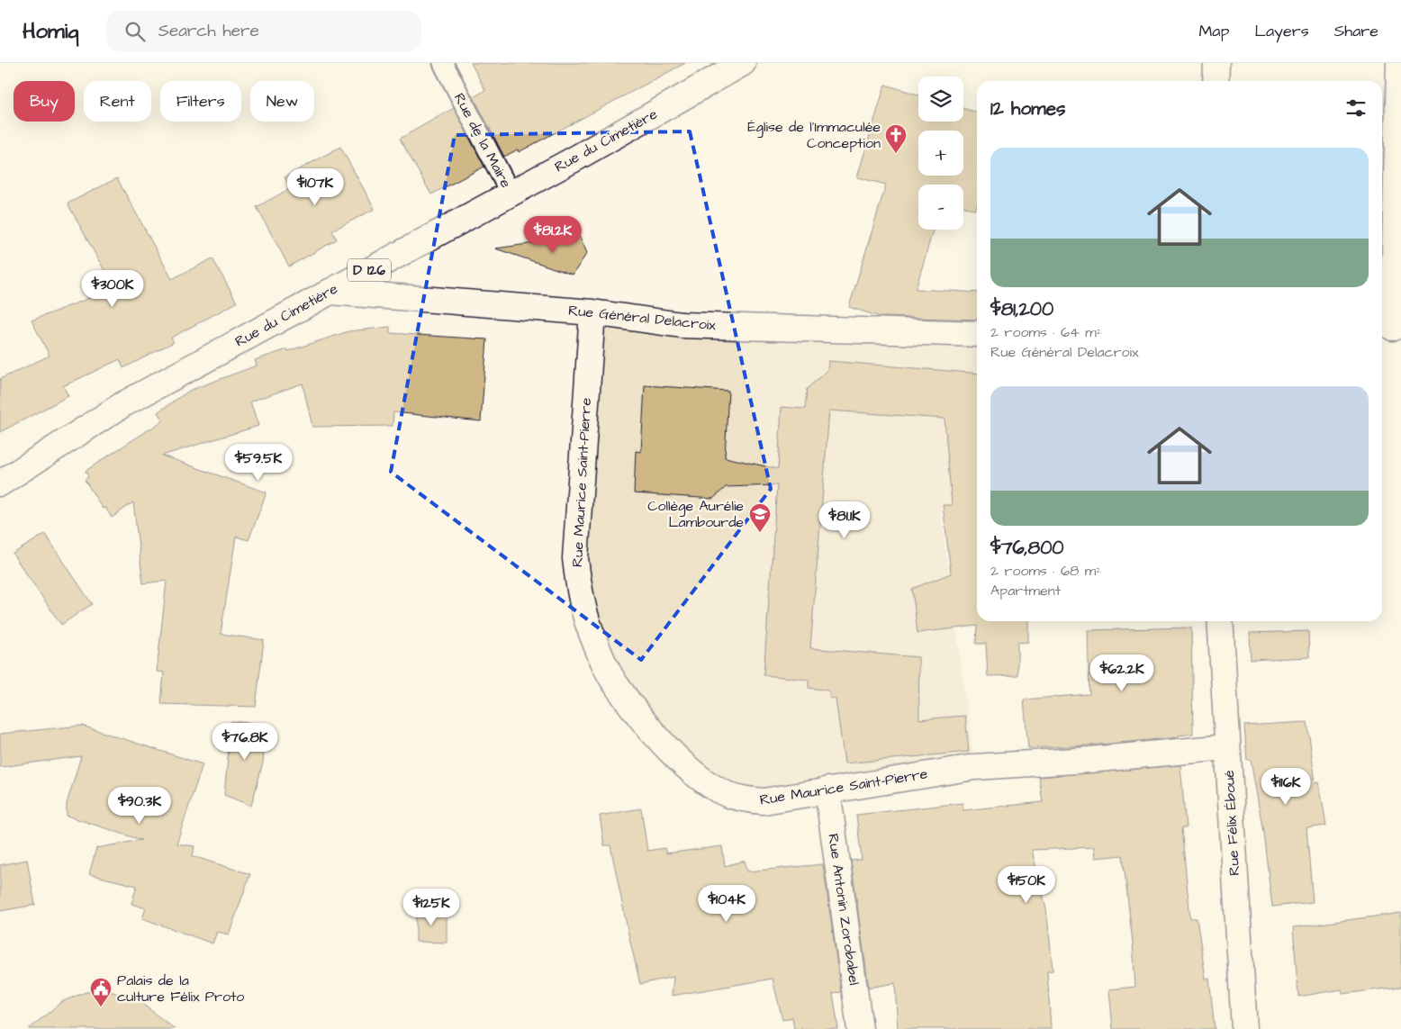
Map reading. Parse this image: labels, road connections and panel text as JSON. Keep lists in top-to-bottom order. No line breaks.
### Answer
{"streets":{"street":["Rue du Cimetière","D 126","Rue Général Delacroix","Rue Maurice Saint-Pierre","Rue Félix Éboué","Rue Antonin Zorobabel"],"lane":["Rue de la Maire"]},"crossings":[["Rue de la Maire","Rue du Cimetière"],["Rue du Cimetière","Rue Général Delacroix"],["Rue Général Delacroix","Rue Maurice Saint-Pierre"],["Rue Maurice Saint-Pierre","Rue Félix Éboué"],["Rue Maurice Saint-Pierre","Rue Antonin Zorobabel"]],"places":{"church":["Église de l'Immaculée Conception"],"school or university":["Collège Aurélie Lambourde"],"public building":["Palais de la culture Félix Proto"]},"page":{"header":"Homiq","search":"Search here","nav":["Map","Layers","Share"],"map_buttons":["+","−"],"chip":["Buy","Rent","Filters","New"],"heading":"12 homes","list":[{"name":"$81,200","note":"2 rooms · 64 m² · Rue Général Delacroix"},{"name":"$76,800","note":"2 rooms · 68 m² · Apartment"}],"price":["$107K","$81.2K","$300K","$59.5K","$81.1K","$62.2K","$76.8K","$116K","$90.3K","$150K","$104K","$125K"]}}
